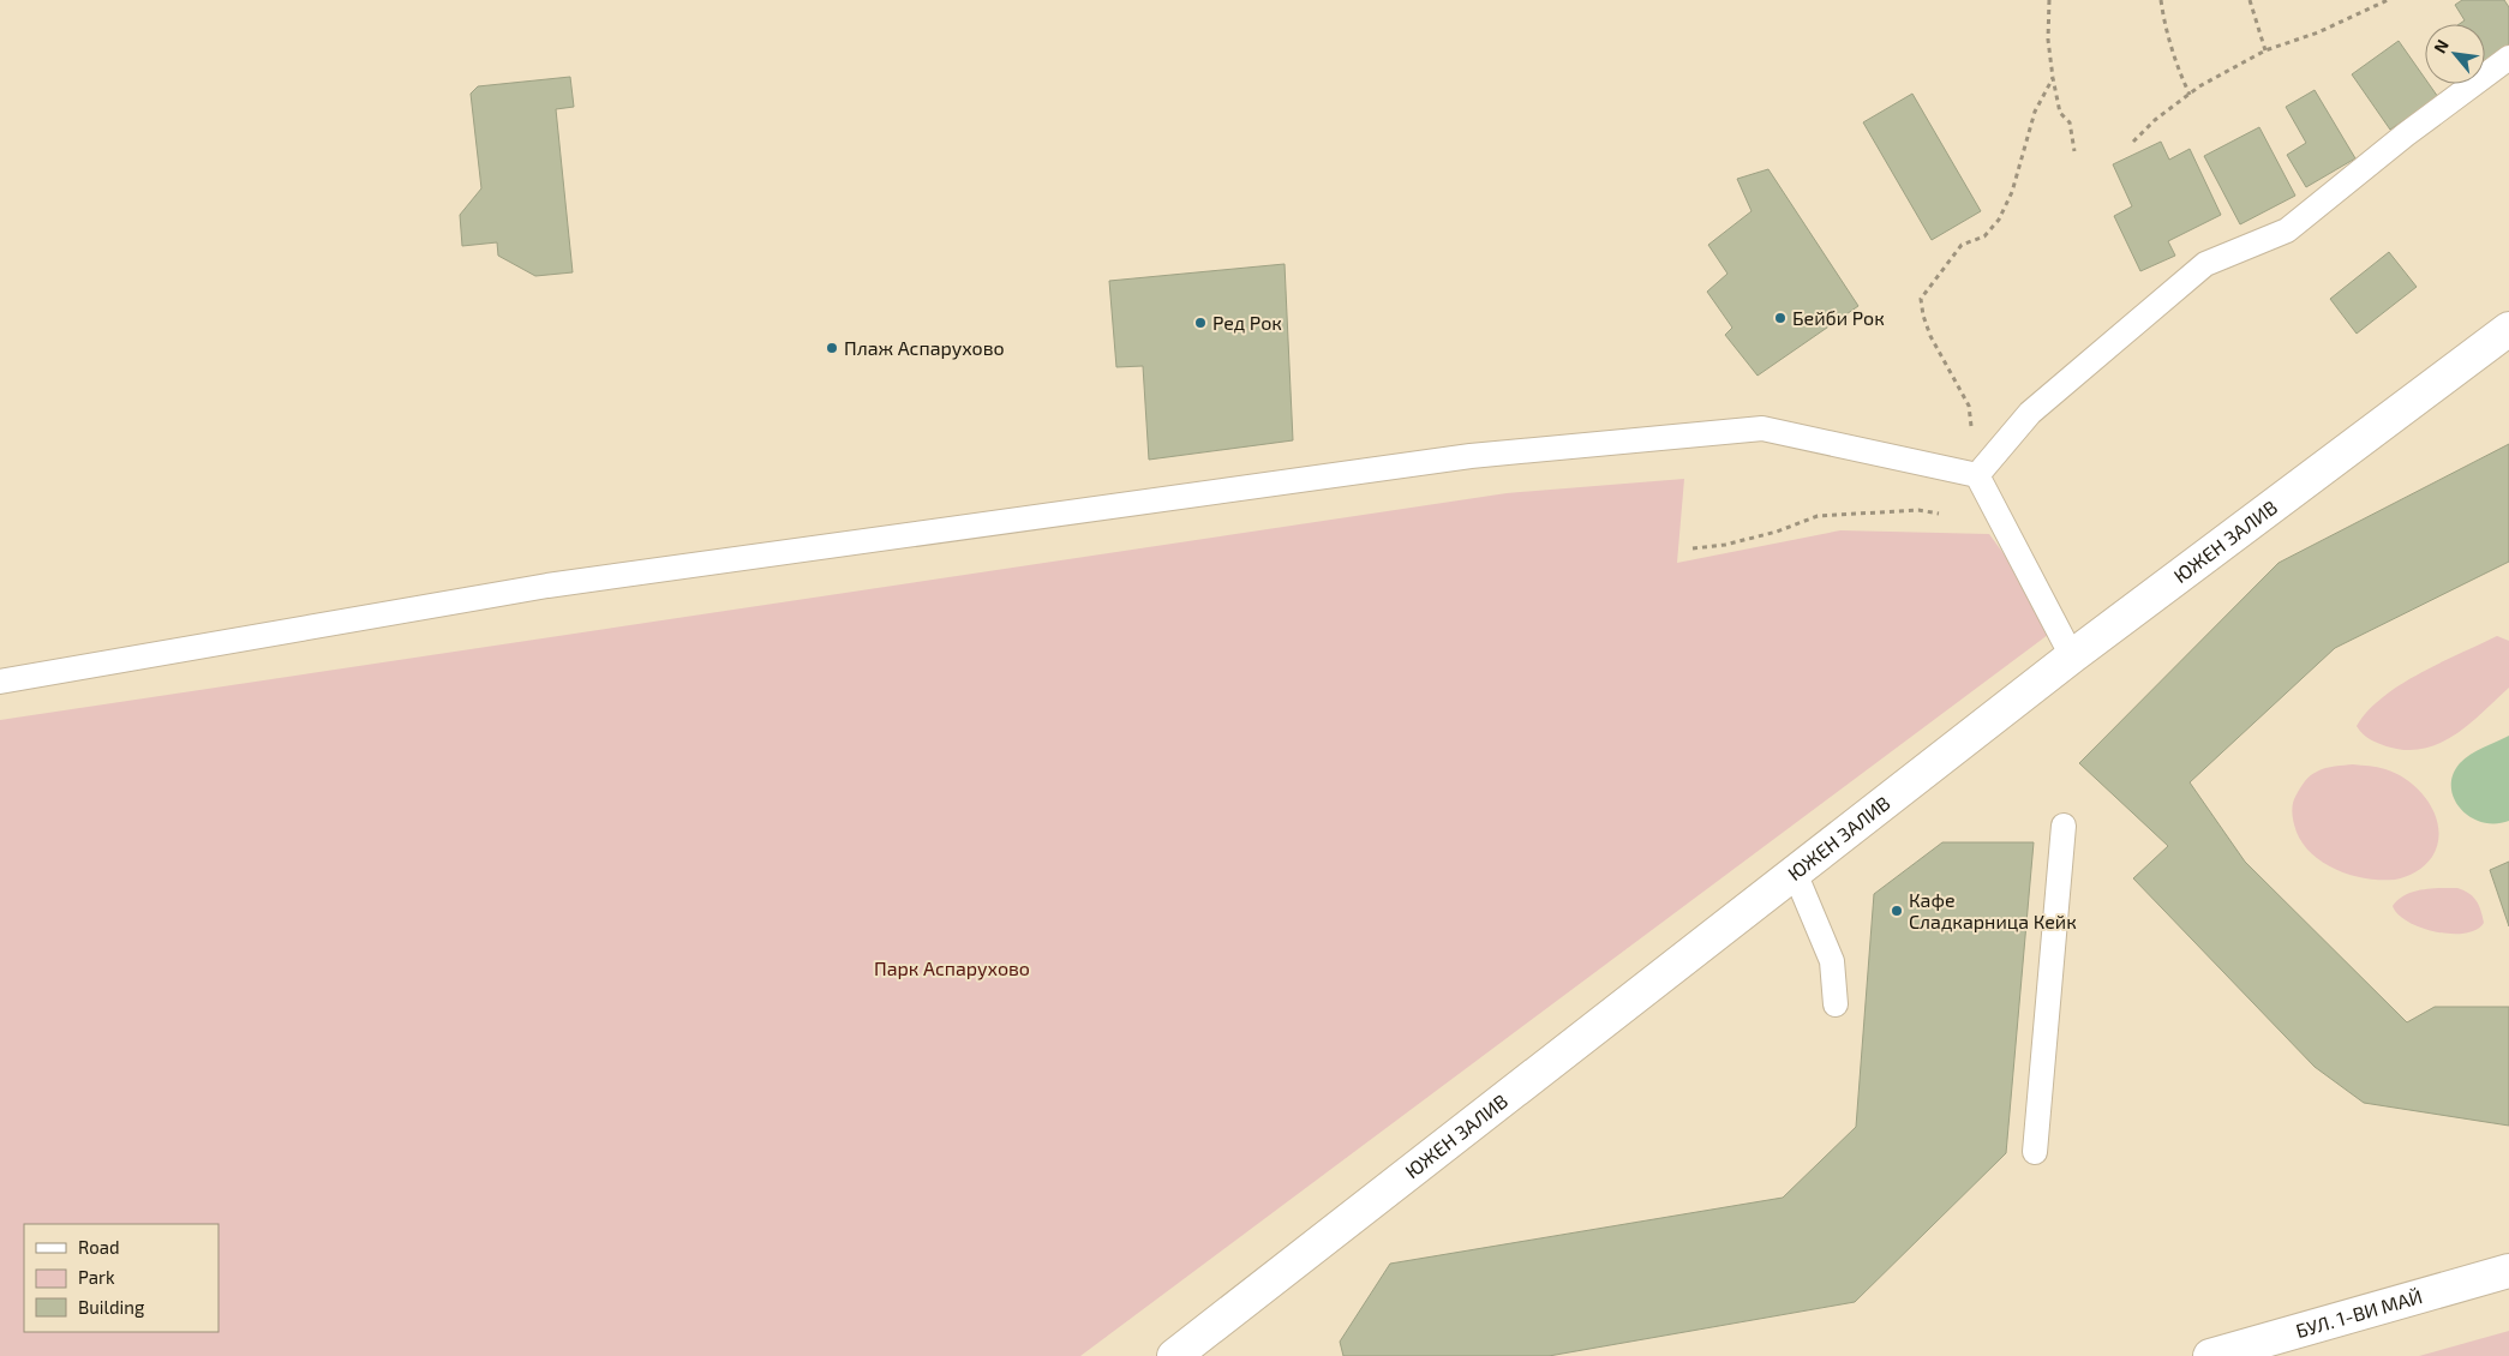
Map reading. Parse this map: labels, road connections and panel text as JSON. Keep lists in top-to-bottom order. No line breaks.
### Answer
{"streets":{"street":["ЮЖЕН ЗАЛИВ","БУЛ. 1-ВИ МАЙ"]},"parks":["Парк Аспарухово"],"places":["Бейби Рок","Ред Рок","Плаж Аспарухово","Кафе Сладкарница Кейк"],"legend":["Road","Park","Building"],"north":"top left"}
